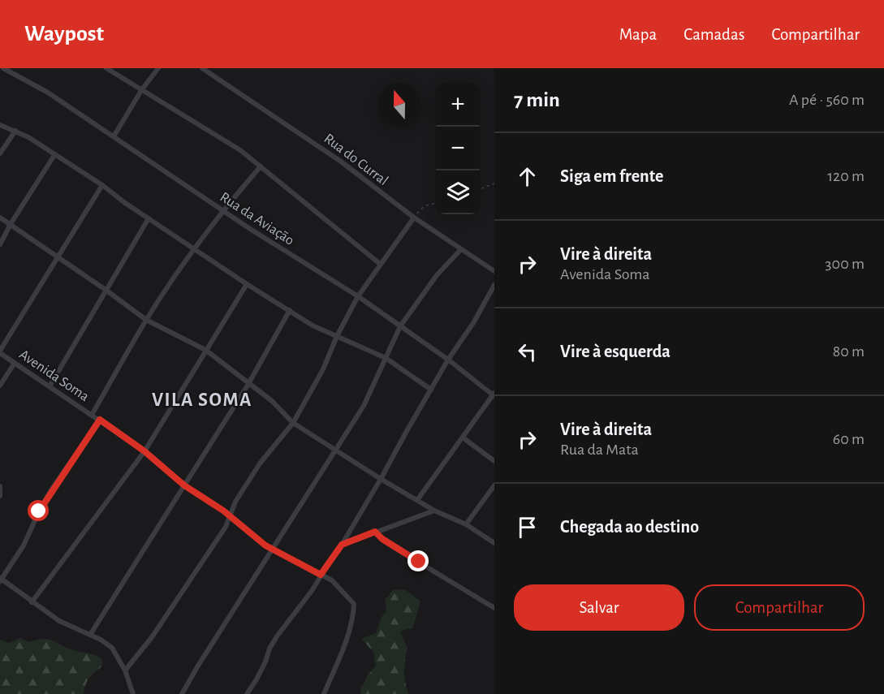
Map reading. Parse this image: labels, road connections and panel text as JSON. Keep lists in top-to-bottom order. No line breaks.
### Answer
{"streets":{"street":["Rua do Curral","Rua da Aviação","Avenida Soma"]},"districts":["VILA SOMA"],"north":"top","page":{"header":"Waypost","nav":["Mapa","Camadas","Compartilhar"],"heading":["7 min","A pé · 560 m"],"map_buttons":["+","−"],"list":[["Siga em frente","120 m"],["Vire à direita","Avenida Soma","300 m"],["Vire à esquerda","80 m"],["Vire à direita","Rua da Mata","60 m"],"Chegada ao destino"],"buttons":["Salvar","Compartilhar"]}}
